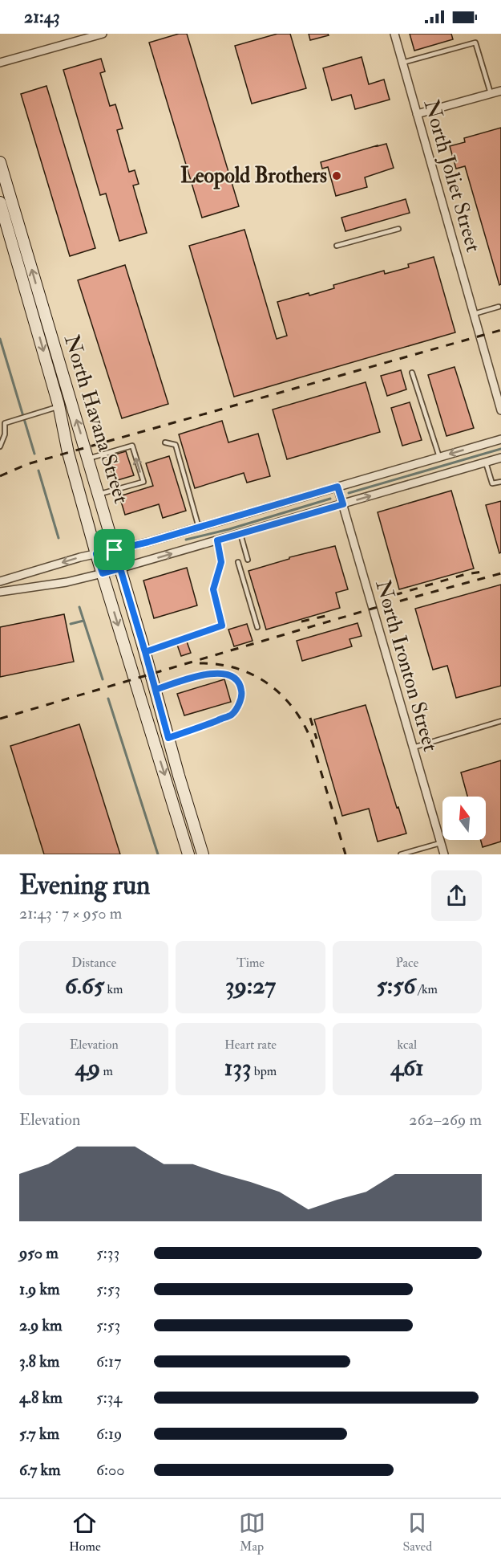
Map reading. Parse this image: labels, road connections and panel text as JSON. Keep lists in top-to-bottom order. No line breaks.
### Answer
{"streets":{"main road":["North Havana Street"],"street":["North Joliet Street","North Ironton Street"]},"places":["Leopold Brothers"],"north":"top","page":{"status":"21:43","heading":["Evening run","21:43 · 7 × 950 m"],"stats":[["Distance","6.65 km"],["Time","39:27"],["Pace","5:56 /km"],["Elevation","49 m"],["Heart rate","133 bpm"],["kcal","461"]],"chart":["Elevation","262–269 m"],"list":[{"name":"950 m","note":"5:33"},{"name":"1.9 km","note":"5:53"},{"name":"2.9 km","note":"5:53"},{"name":"3.8 km","note":"6:17"},{"name":"4.8 km","note":"5:34"},{"name":"5.7 km","note":"6:19"},{"name":"6.7 km","note":"6:00"}],"tabs":["Home","Map","Saved"]}}
